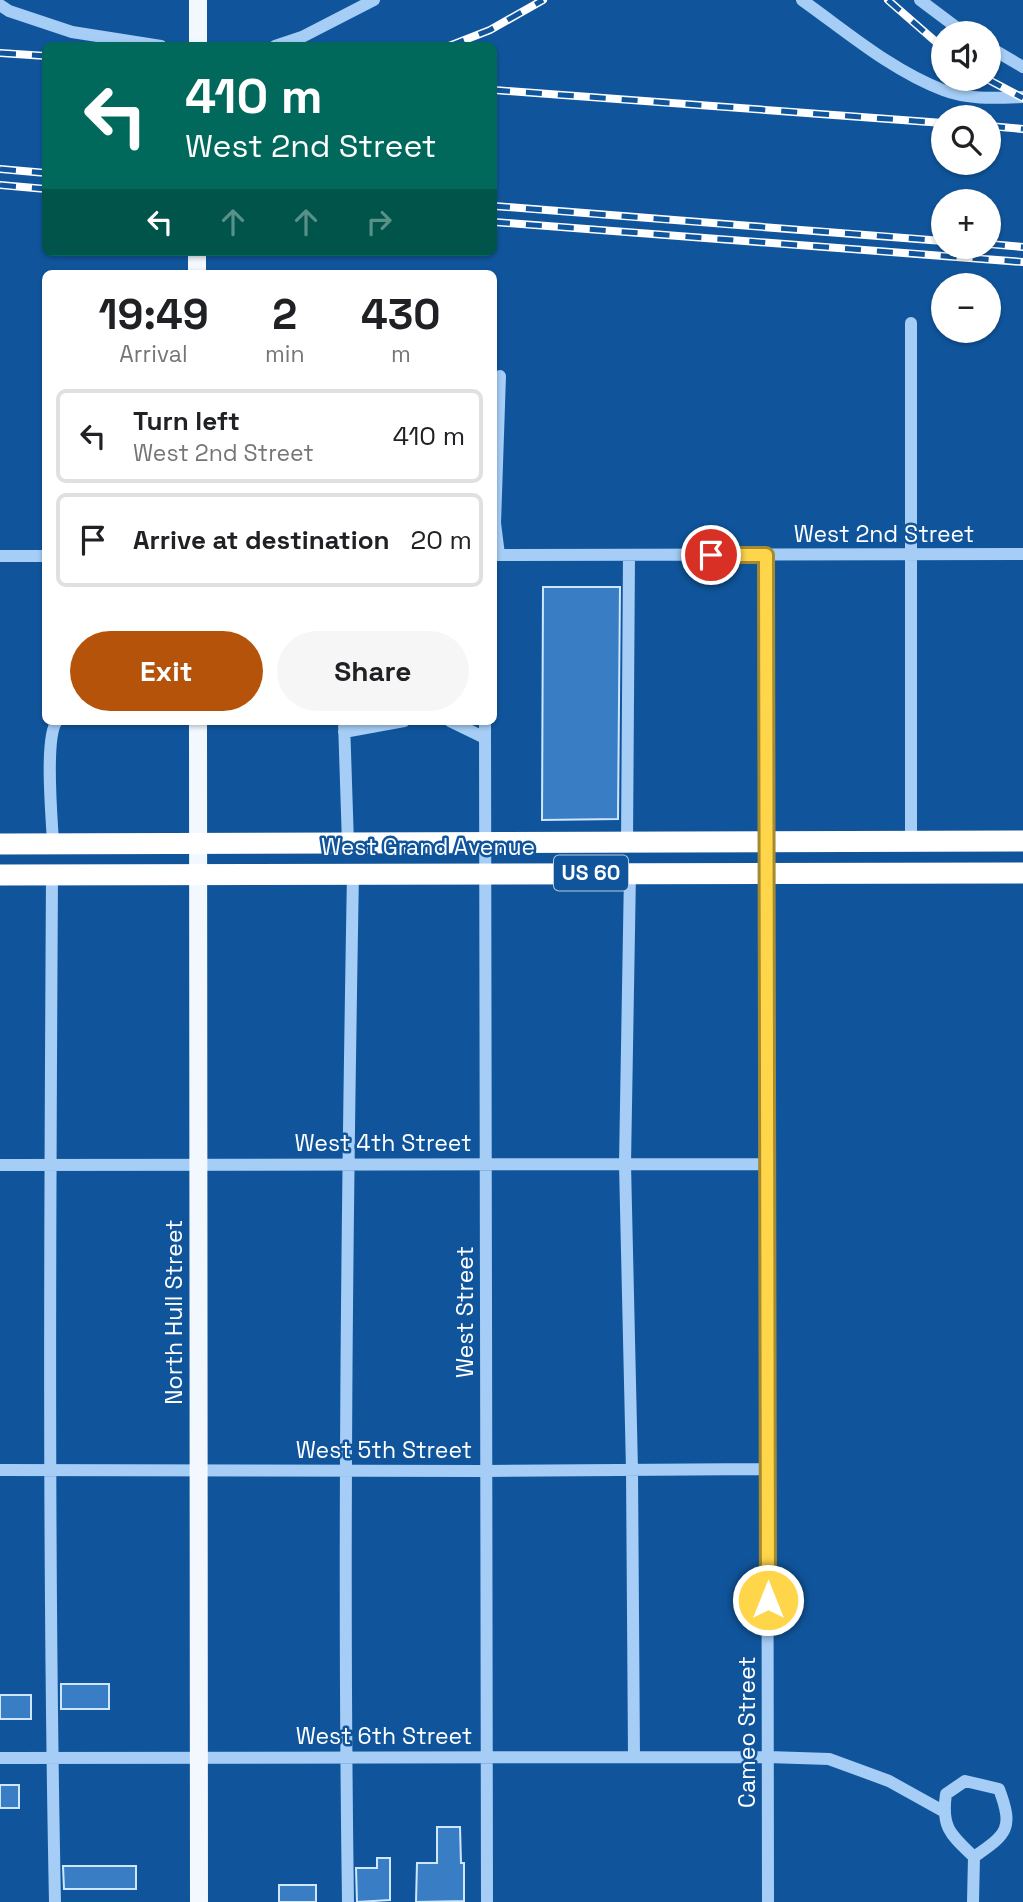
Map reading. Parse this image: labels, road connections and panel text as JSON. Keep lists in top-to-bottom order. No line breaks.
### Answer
{"streets":{"highway":["West Grand Avenue","US 60"],"main road":["North Hull Street"],"street":["West 2nd Street","West 4th Street","West Street","West 5th Street","Cameo Street","West 6th Street"]},"crossings":[["West 2nd Street","Cameo Street"],["West Grand Avenue","North Hull Street"],["West Grand Avenue","West Street"],["West Grand Avenue","Cameo Street"],["West 4th Street","North Hull Street"],["West 4th Street","West Street"],["West 4th Street","Cameo Street"],["North Hull Street","West 5th Street"],["North Hull Street","West 6th Street"],["West Street","West 5th Street"],["West Street","West 6th Street"],["West 5th Street","Cameo Street"],["Cameo Street","West 6th Street"]],"page":{"map_buttons":["+","−"],"turn":["410 m","West 2nd Street"],"eta":["19:49","Arrival","2","min","430","m"],"list":[{"name":"Turn left","note":"West 2nd Street","value":"410 m"},{"name":"Arrive at destination","value":"20 m"}],"buttons":["Exit","Share"]}}
